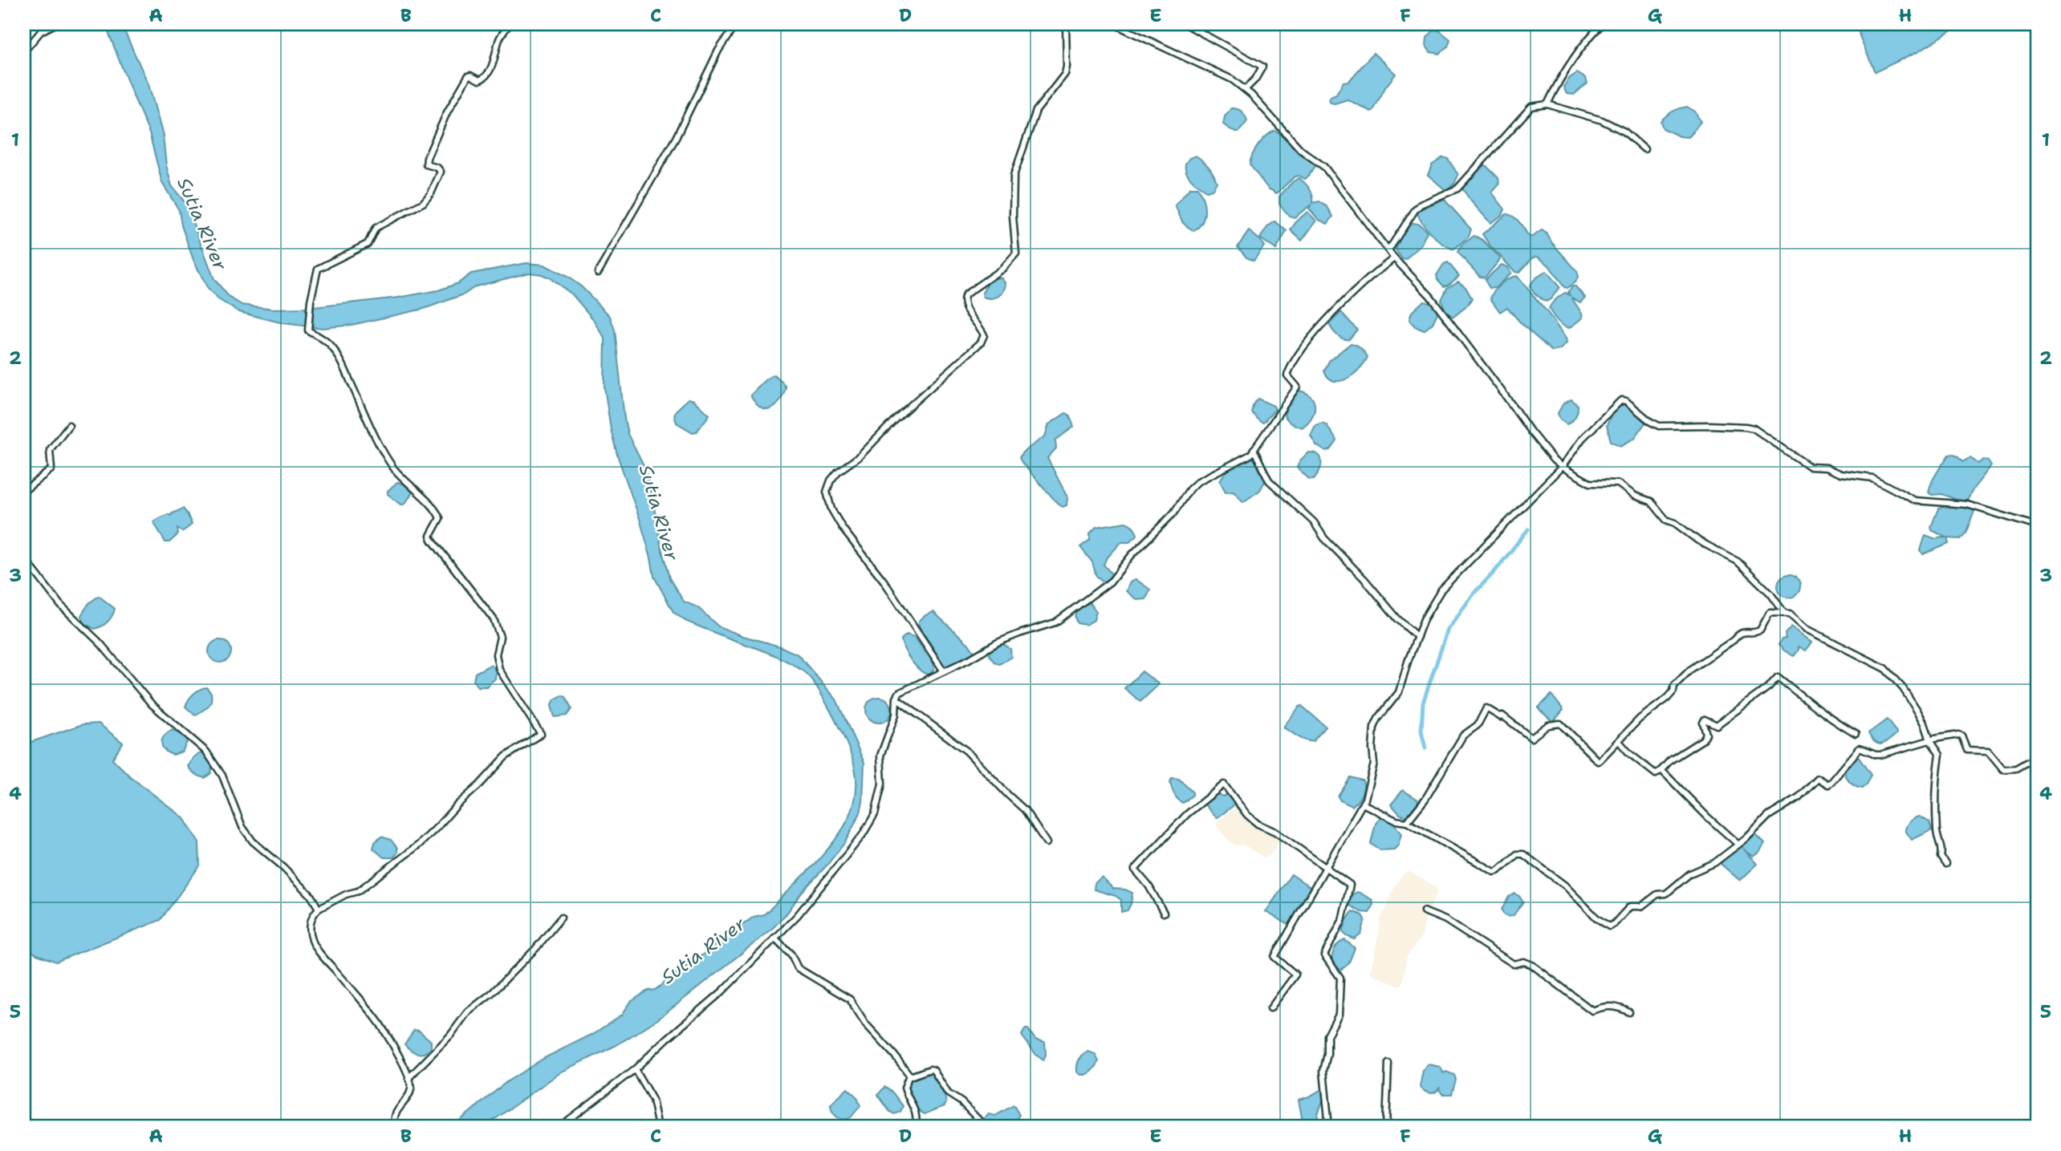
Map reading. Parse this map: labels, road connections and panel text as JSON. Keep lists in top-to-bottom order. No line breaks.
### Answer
{"water":["Sutia River"],"grid":{"columns":["A","B","C","D","E","F","G","H"],"rows":["1","2","3","4","5"]}}
